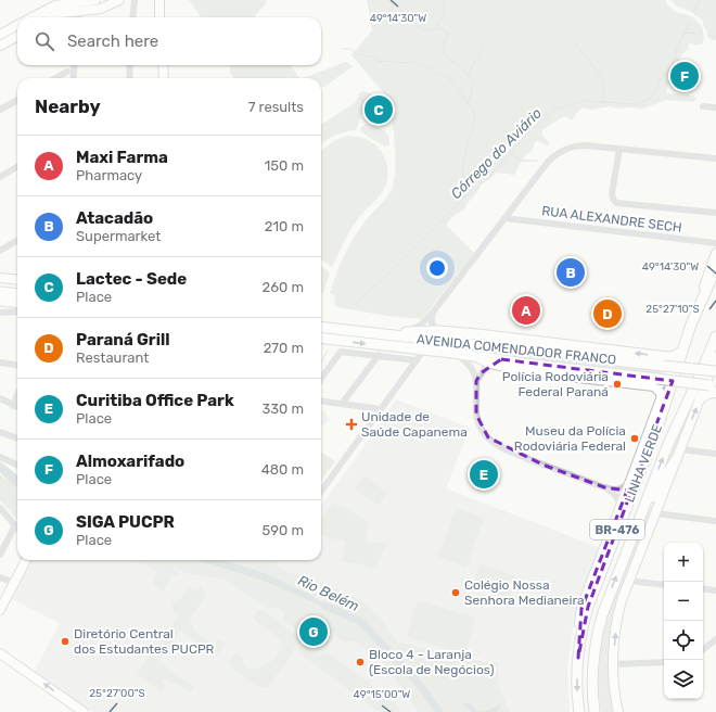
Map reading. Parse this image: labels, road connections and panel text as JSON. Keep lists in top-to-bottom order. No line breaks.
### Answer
{"streets":{"highway":["AVENIDA COMENDADOR FRANCO","LINHA VERDE","BR-476"],"street":["RUA ALEXANDRE SECH"]},"water":["Córrego do Aviário","Rio Belém"],"places":{"other":["Polícia Rodoviária Federal Paraná","Museu da Polícia Rodoviária Federal","Colégio Nossa Senhora Medianeira","Diretório Central dos Estudantes PUCPR","Bloco 4 - Laranja (Escola de Negócios)"],"health":["Unidade de Saúde Capanema"]},"page":{"search":"Search here","pins":["F","C","B","A","D","E","G"],"heading":["Nearby","7 results"],"list":[{"mark":"A","name":"Maxi Farma","note":"Pharmacy","value":"150 m"},{"mark":"B","name":"Atacadão","note":"Supermarket","value":"210 m"},{"mark":"C","name":"Lactec - Sede","note":"Place","value":"260 m"},{"mark":"D","name":"Paraná Grill","note":"Restaurant","value":"270 m"},{"mark":"E","name":"Curitiba Office Park","note":"Place","value":"330 m"},{"mark":"F","name":"Almoxarifado","note":"Place","value":"480 m"},{"mark":"G","name":"SIGA PUCPR","note":"Place","value":"590 m"}],"map_buttons":["+","−"]},"coordinates":["49°14'30\"W","25°27'10\"S","25°27'00\"S","49°15'00\"W"]}
